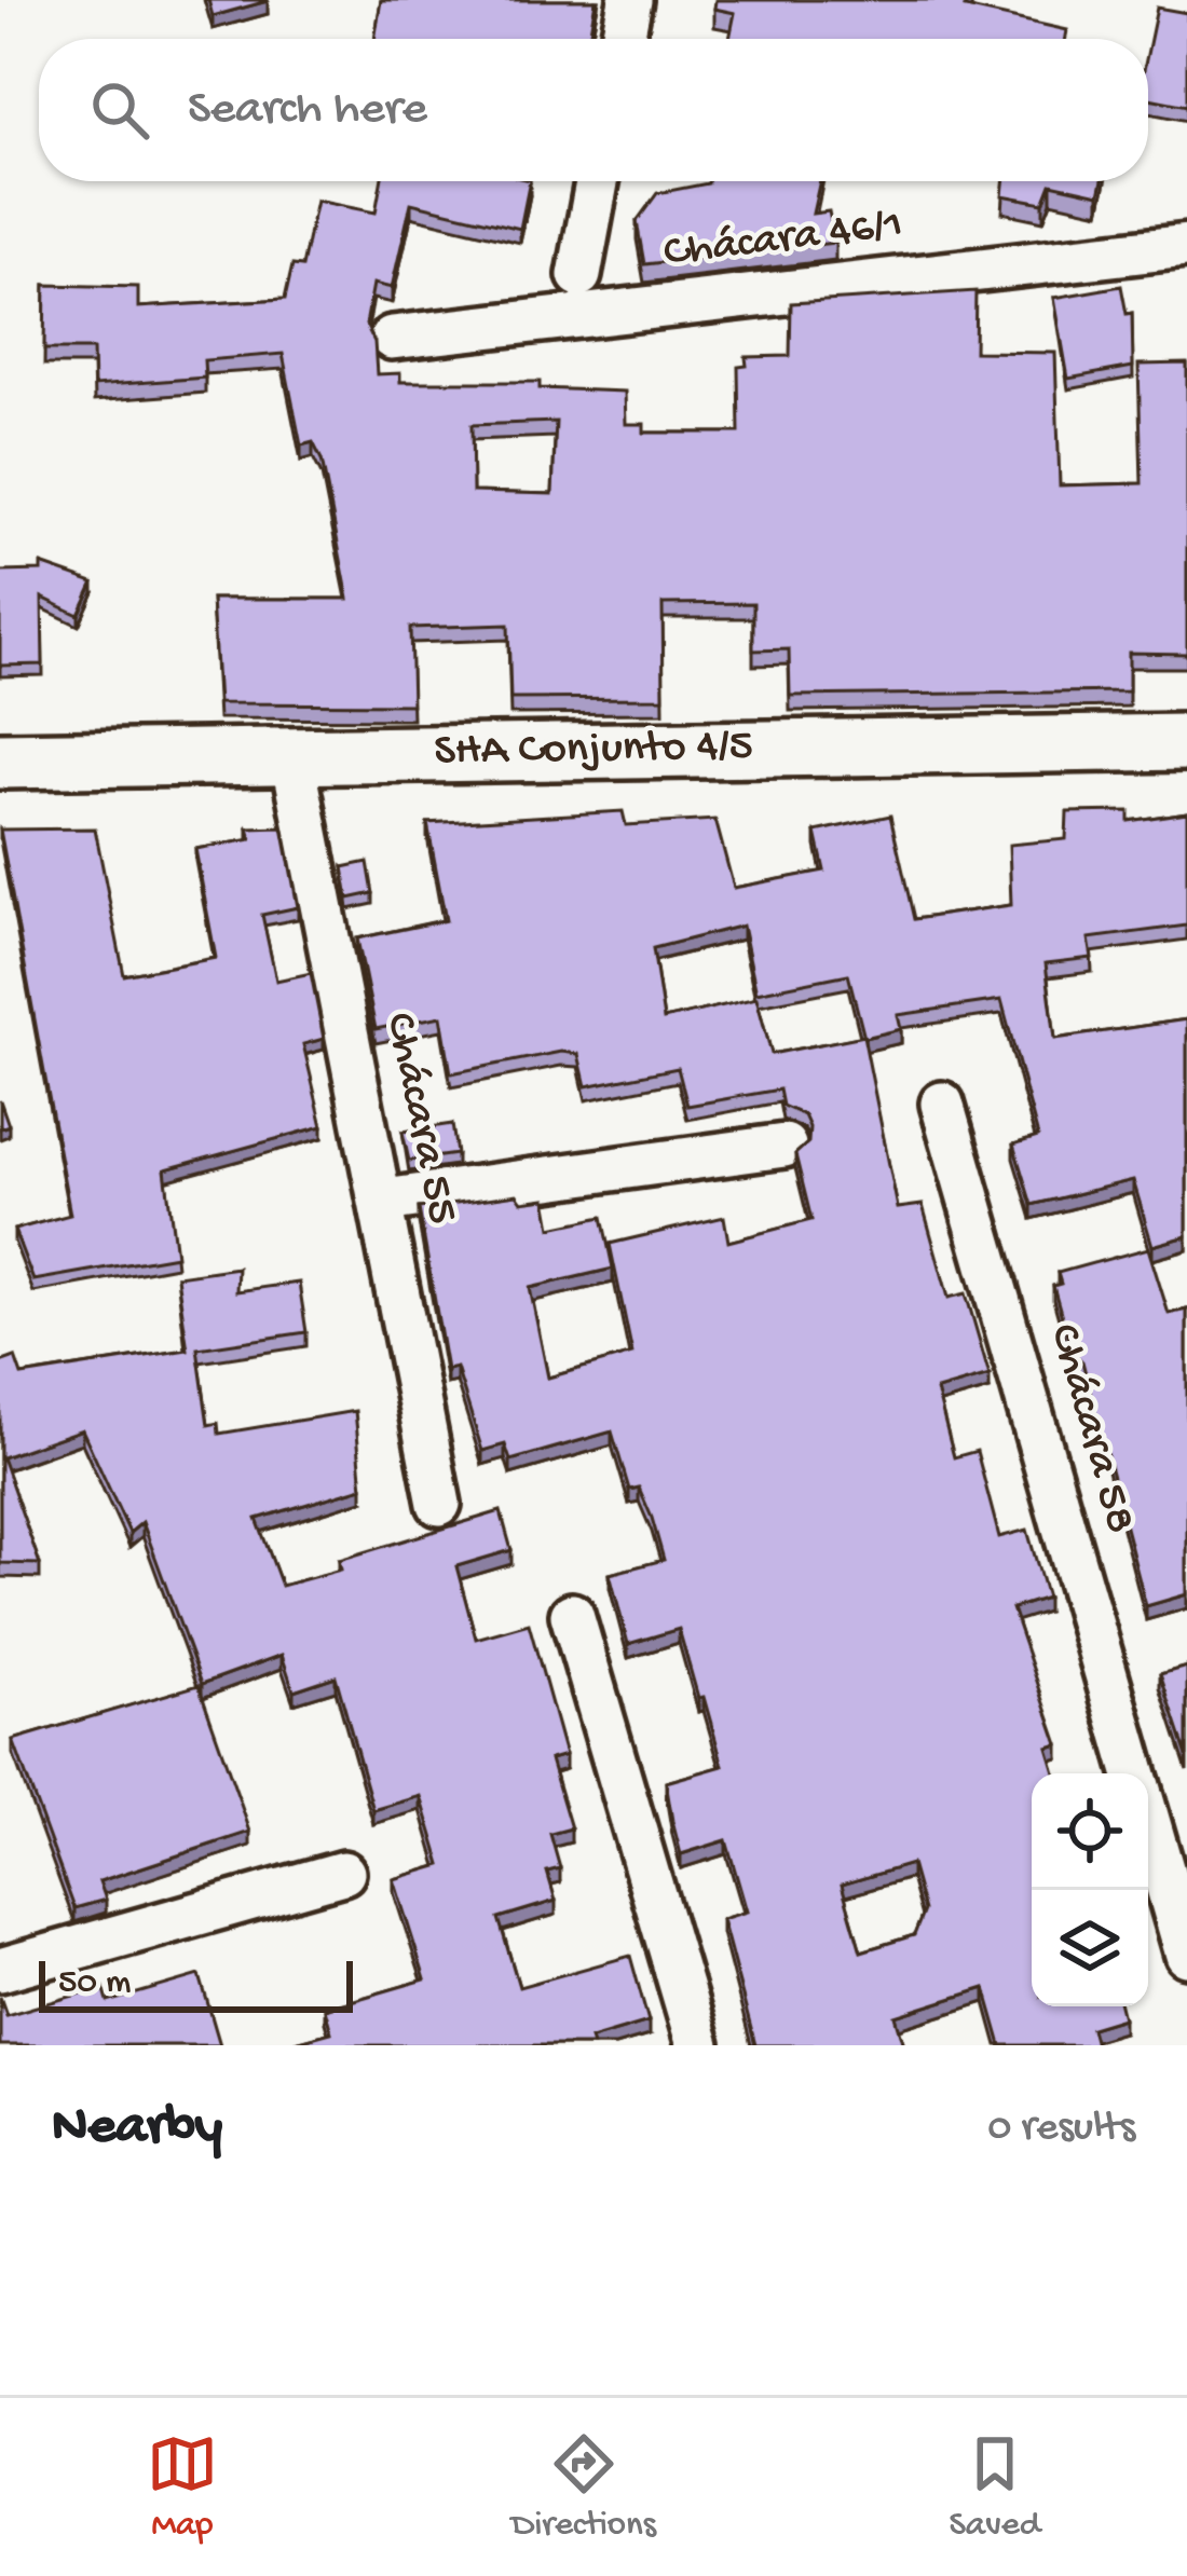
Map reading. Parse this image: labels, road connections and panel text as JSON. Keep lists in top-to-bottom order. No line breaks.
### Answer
{"streets":{"street":["Chácara 46/1","SHA Conjunto 4/5","Chácara 55","Chácara 58"]},"crossings":[["SHA Conjunto 4/5","Chácara 55"]],"scale_bar":"50 m","page":{"search":"Search here","scale":"50 m","heading":["Nearby","0 results"],"nav":["Map","Directions","Saved"]}}
